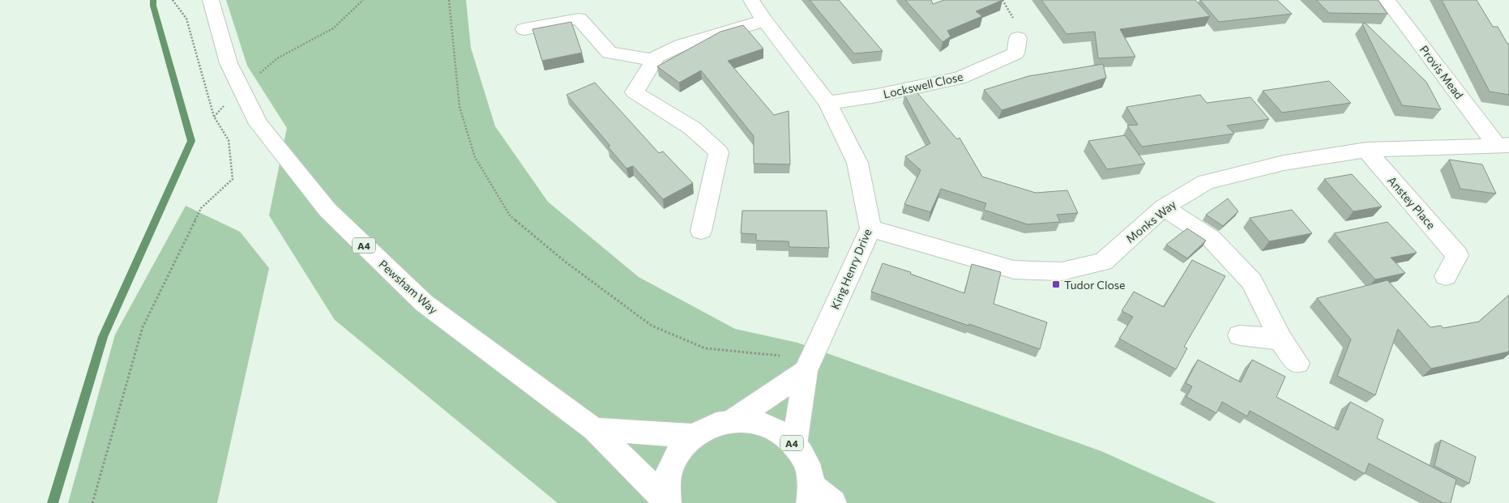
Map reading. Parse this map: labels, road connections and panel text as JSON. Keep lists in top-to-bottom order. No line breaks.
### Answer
{"streets":{"street":["Provis Mead","Lockswell Close","Anstey Place","Monks Way","A4","King Henry Drive","Pewsham Way"]},"crossings":[["Provis Mead","Monks Way"],["Lockswell Close","King Henry Drive"],["Anstey Place","Monks Way"],["Monks Way","King Henry Drive"],["A4","King Henry Drive"],["A4","Pewsham Way"]],"places":{"transit":["Tudor Close"]}}
